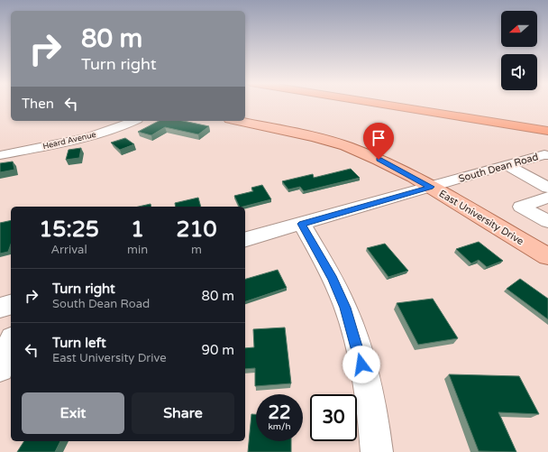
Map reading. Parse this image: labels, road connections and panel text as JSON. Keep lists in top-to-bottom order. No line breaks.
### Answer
{"streets":{"main road":["East University Drive"],"street":["Heard Avenue","South Dean Road"]},"crossings":[["South Dean Road","East University Drive"]],"north":"left","page":{"turn":["80 m","Turn right"],"then":"Then","eta":["15:25","Arrival","1","min","210","m"],"list":[{"name":"Turn right","note":"South Dean Road","value":"80 m"},{"name":"Turn left","note":"East University Drive","value":"90 m"}],"buttons":["Exit","Share"],"speed":"22 km/h","limit":"30"}}
